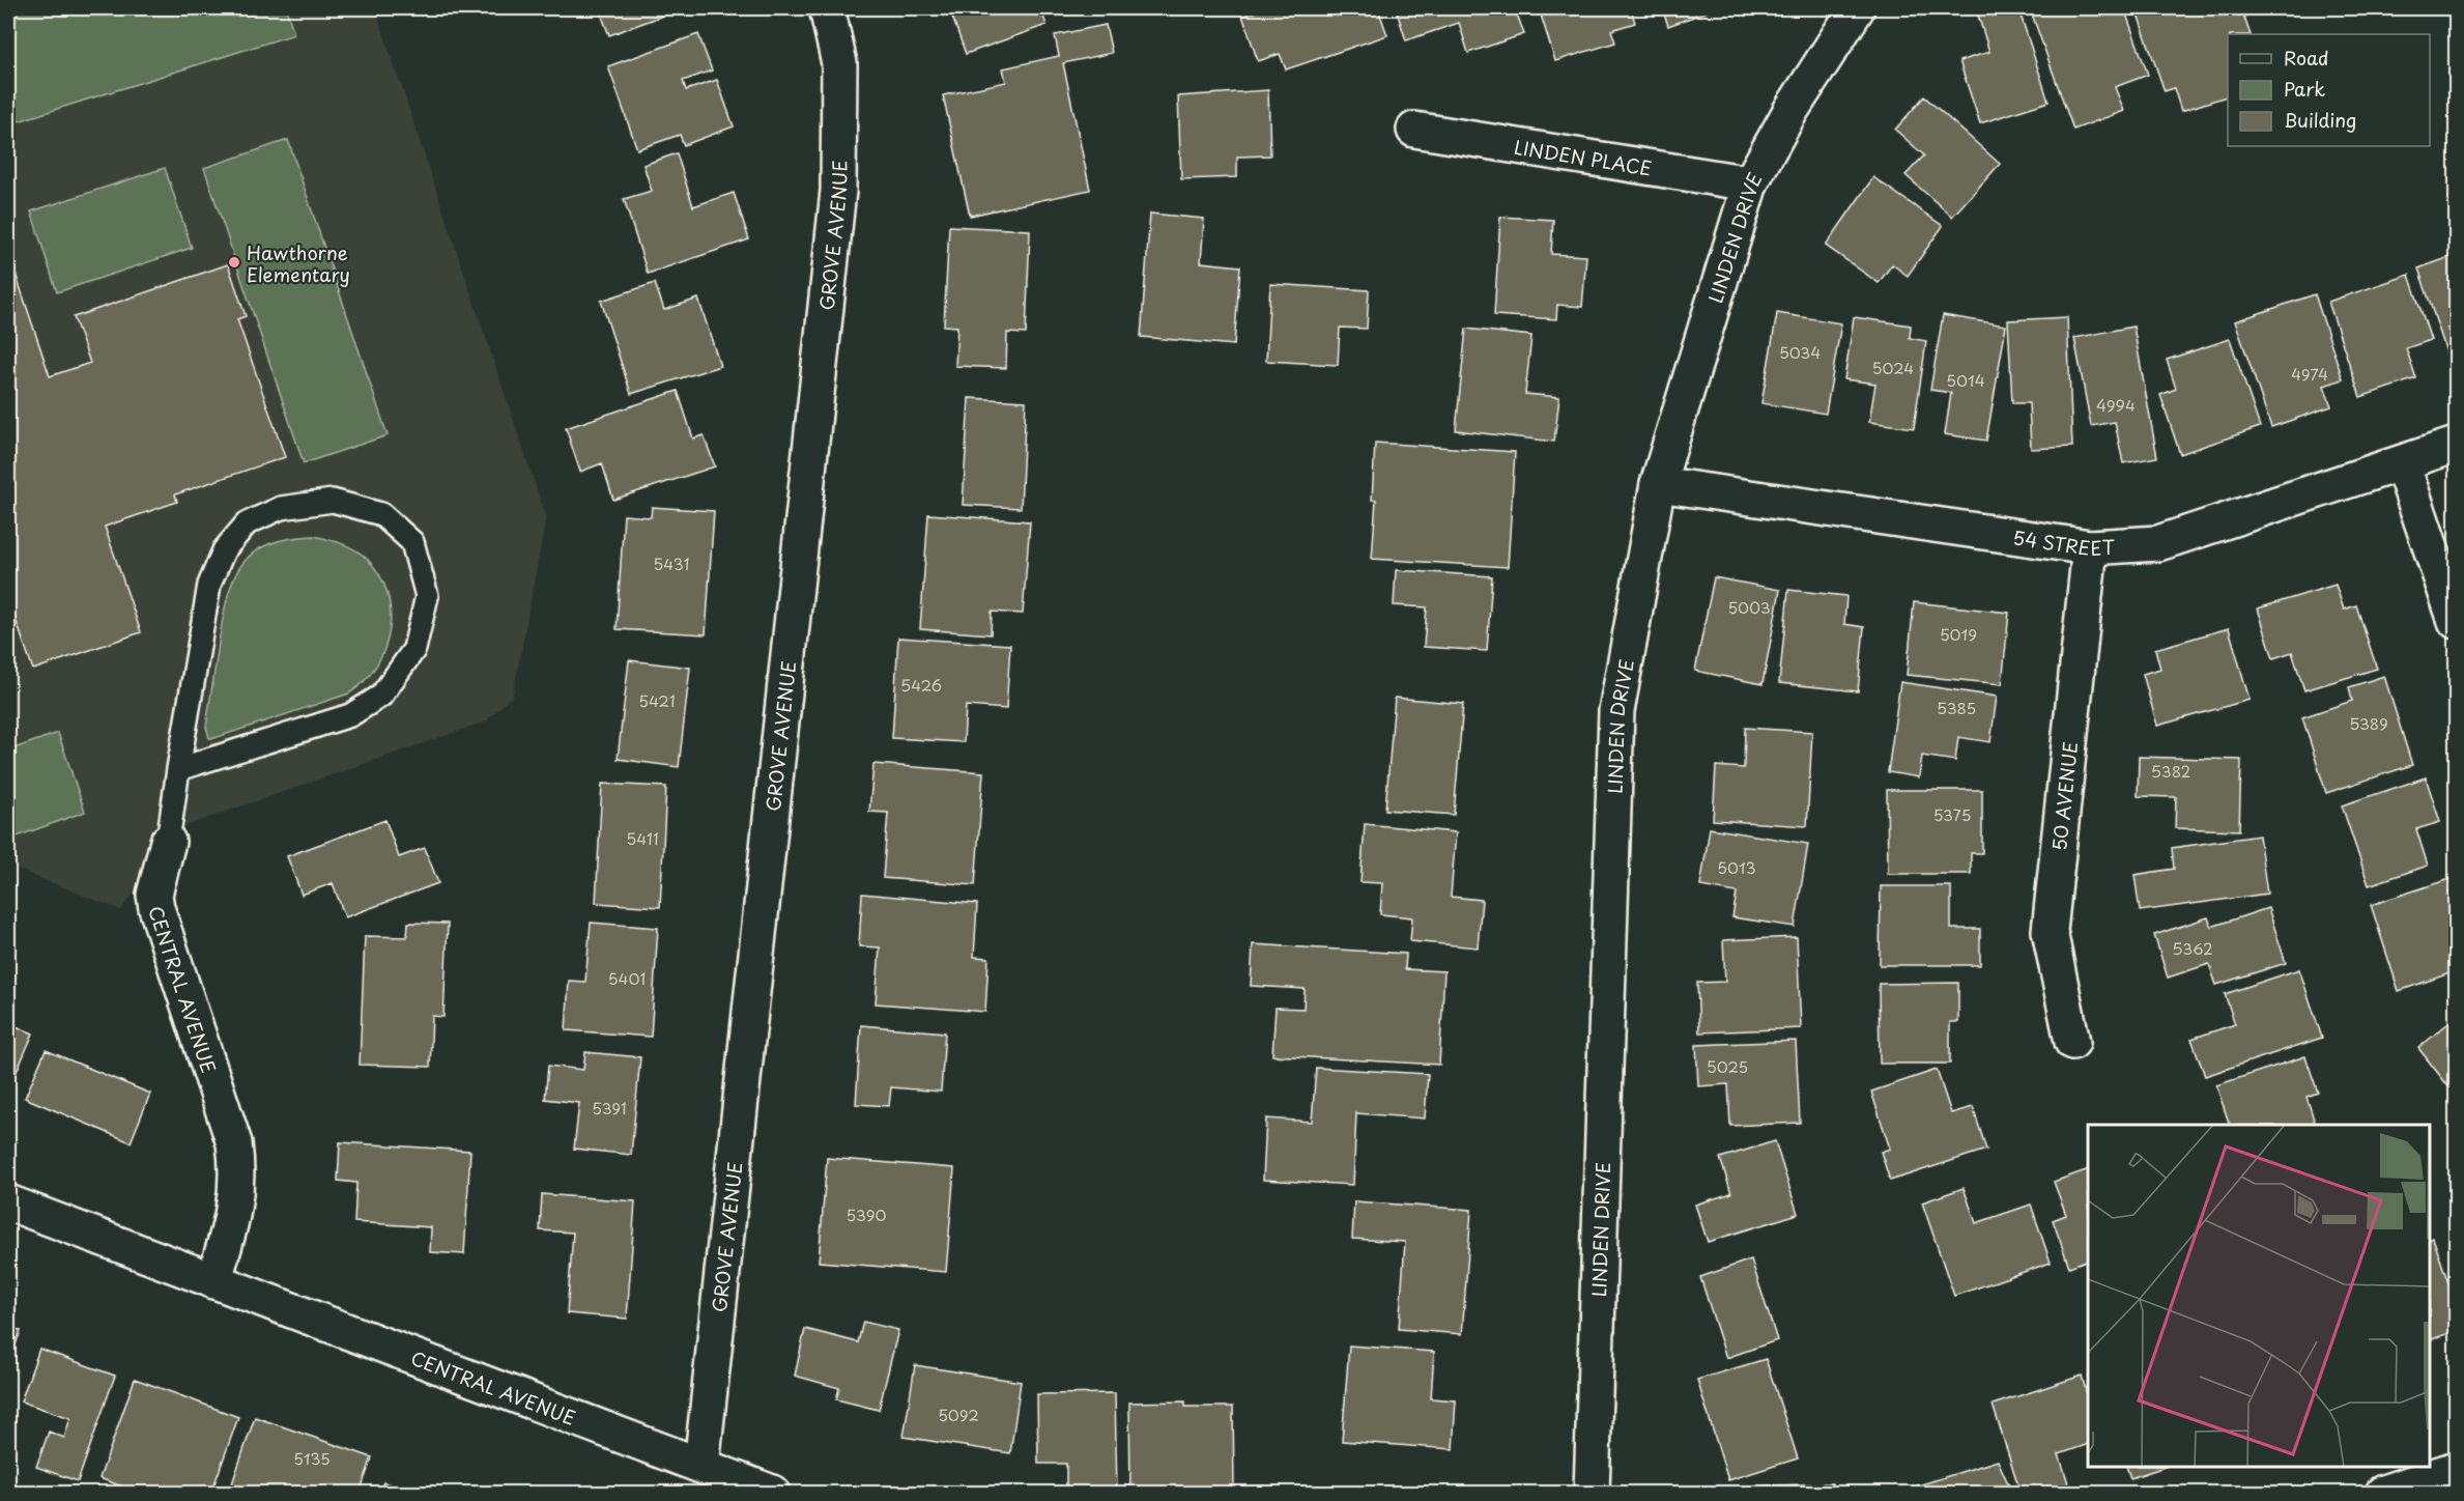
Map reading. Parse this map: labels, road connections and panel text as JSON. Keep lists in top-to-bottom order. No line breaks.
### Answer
{"streets":{"street":["LINDEN PLACE","GROVE AVENUE","LINDEN DRIVE","54 STREET","50 AVENUE","CENTRAL AVENUE"]},"crossings":[["LINDEN PLACE","LINDEN DRIVE"],["GROVE AVENUE","CENTRAL AVENUE"],["LINDEN DRIVE","54 STREET"],["54 STREET","50 AVENUE"]],"places":["Hawthorne Elementary"],"house_numbers":["5034","5024","4974","5014","4994","5431","5003","5019","5426","5421","5385","5389","5382","5375","5411","5013","5362","5401","5025","5391","5390","5092","5135"],"legend":["Road","Park","Building"]}
